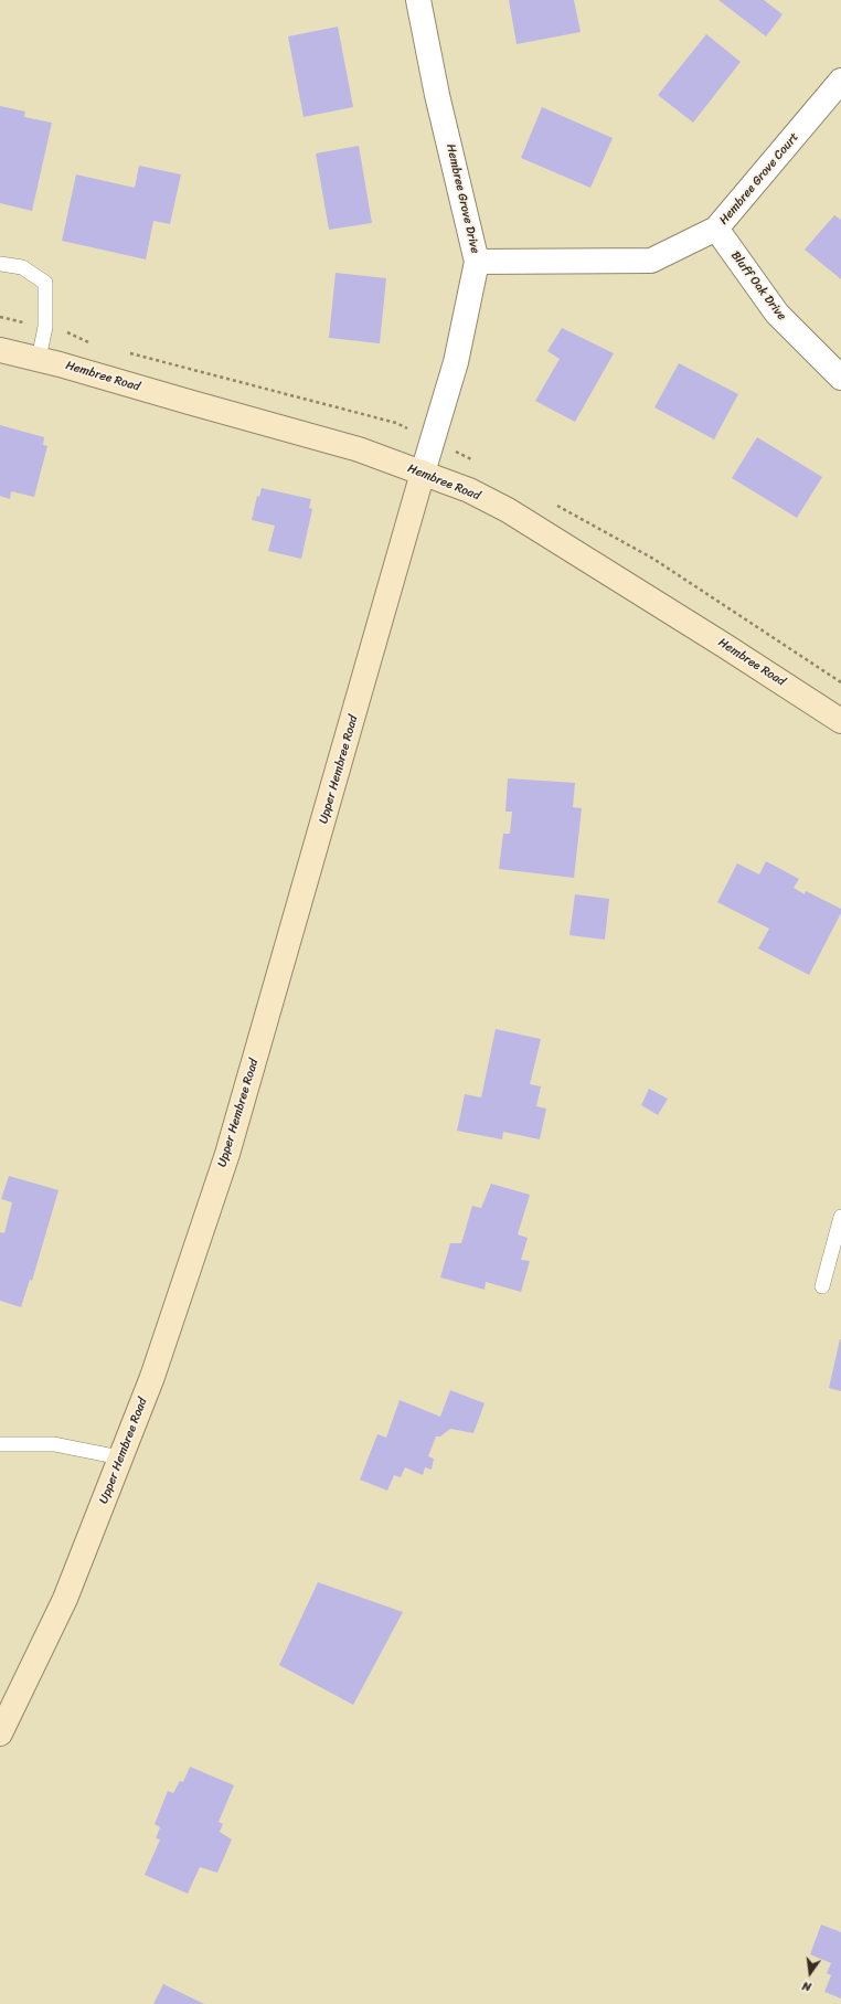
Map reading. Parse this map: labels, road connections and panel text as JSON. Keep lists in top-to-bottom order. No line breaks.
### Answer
{"streets":{"street":["Hembree Grove Court","Hembree Grove Drive","Bluff Oak Drive","Hembree Road","Upper Hembree Road"]},"crossings":[["Hembree Grove Court","Hembree Grove Drive"],["Hembree Grove Court","Bluff Oak Drive"],["Hembree Grove Drive","Hembree Road"],["Hembree Grove Drive","Upper Hembree Road"],["Hembree Road","Upper Hembree Road"]],"north":"bottom"}
